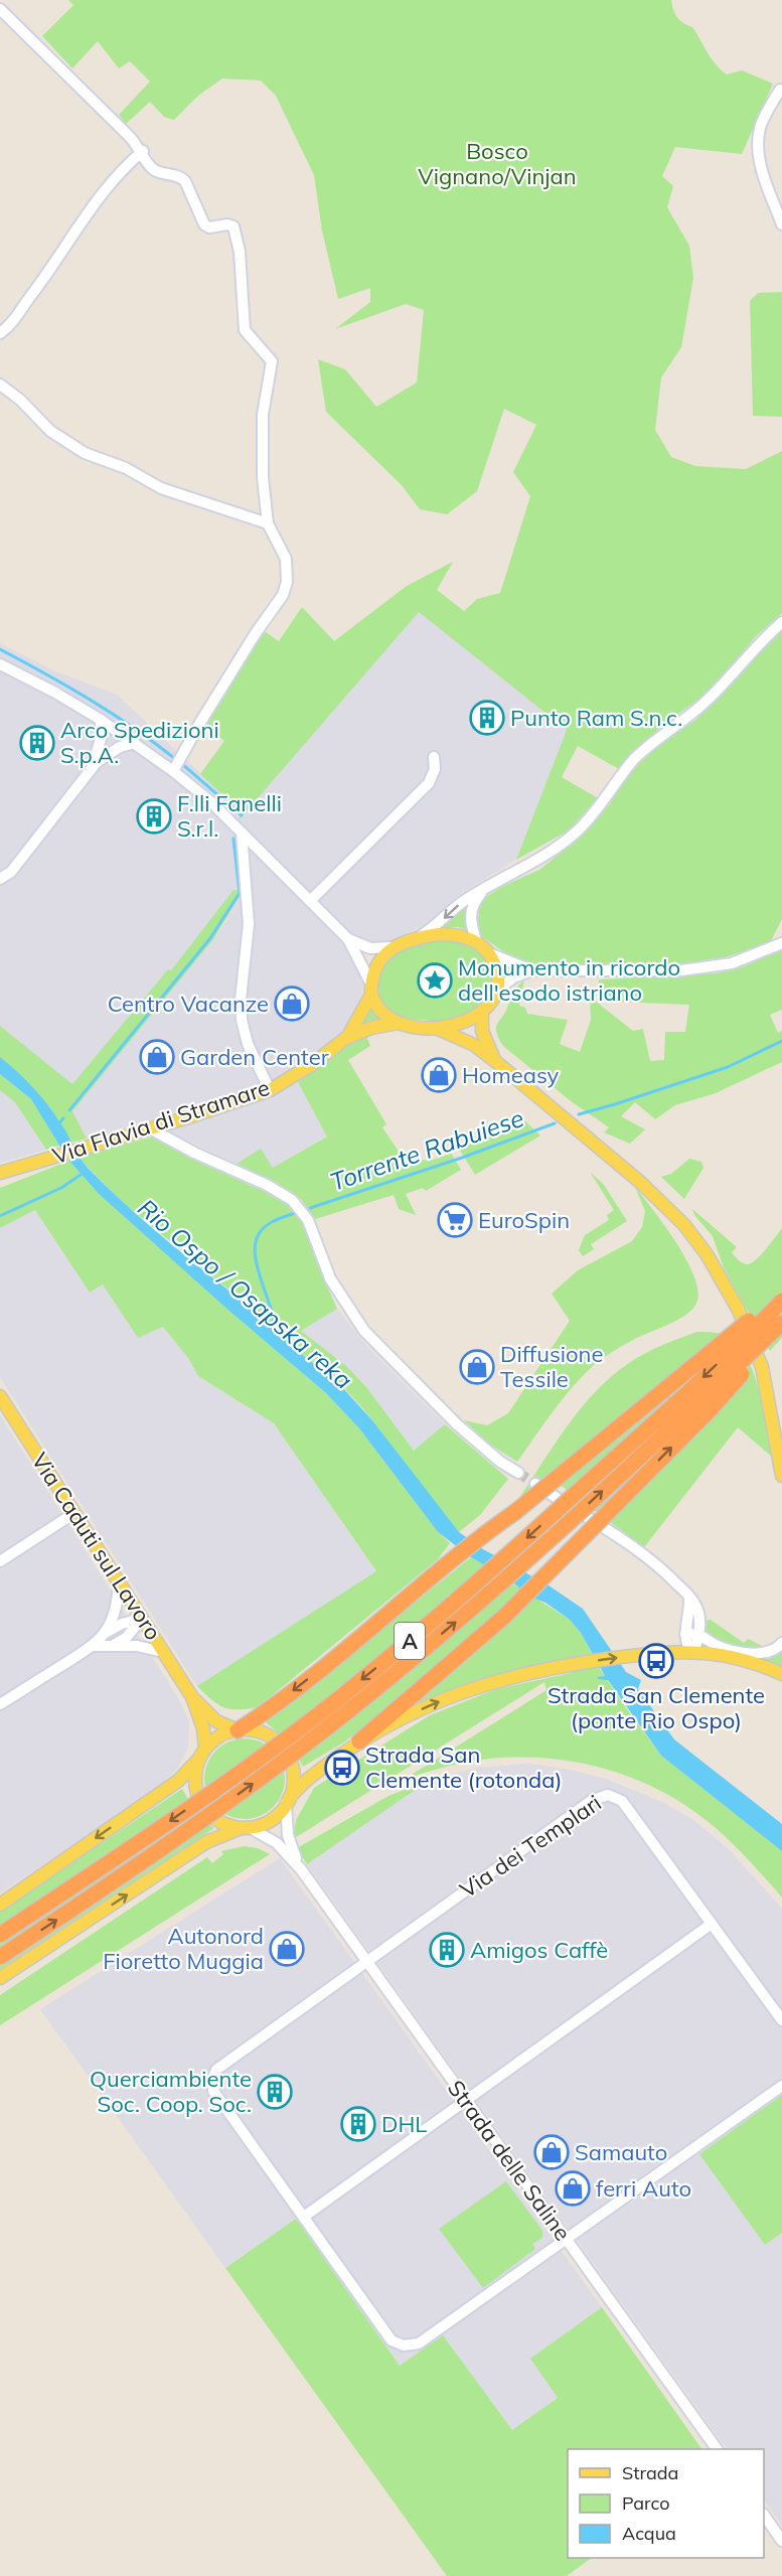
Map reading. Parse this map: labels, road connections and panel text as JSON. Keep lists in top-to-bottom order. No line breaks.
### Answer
{"streets":{"highway":["A"],"main road":["Via Flavia di Stramare","Via Caduti sul Lavoro"],"street":["Via dei Templari","Strada delle Saline"]},"crossings":[["Via Caduti sul Lavoro","Strada delle Saline"],["Via dei Templari","Strada delle Saline"]],"water":["Torrente Rabuiese","Rio Ospo / Osapska reka"],"parks":["Bosco Vignano/Vinjan"],"places":{"building":["Punto Ram S.n.c.","Arco Spedizioni S.p.A.","F.lli Fanelli S.r.l.","Amigos Caffè","Querciambiente Soc. Coop. Soc.","DHL"],"place":["Monumento in ricordo dell'esodo istriano"],"shop":["Centro Vacanze","Garden Center","Homeasy","Diffusione Tessile","Autonord Fioretto Muggia","Samauto","ferri Auto"],"supermarket":["EuroSpin"],"bus stop":["Strada San Clemente (ponte Rio Ospo)","Strada San Clemente (rotonda)"]},"legend":["Strada","Parco","Acqua"]}
